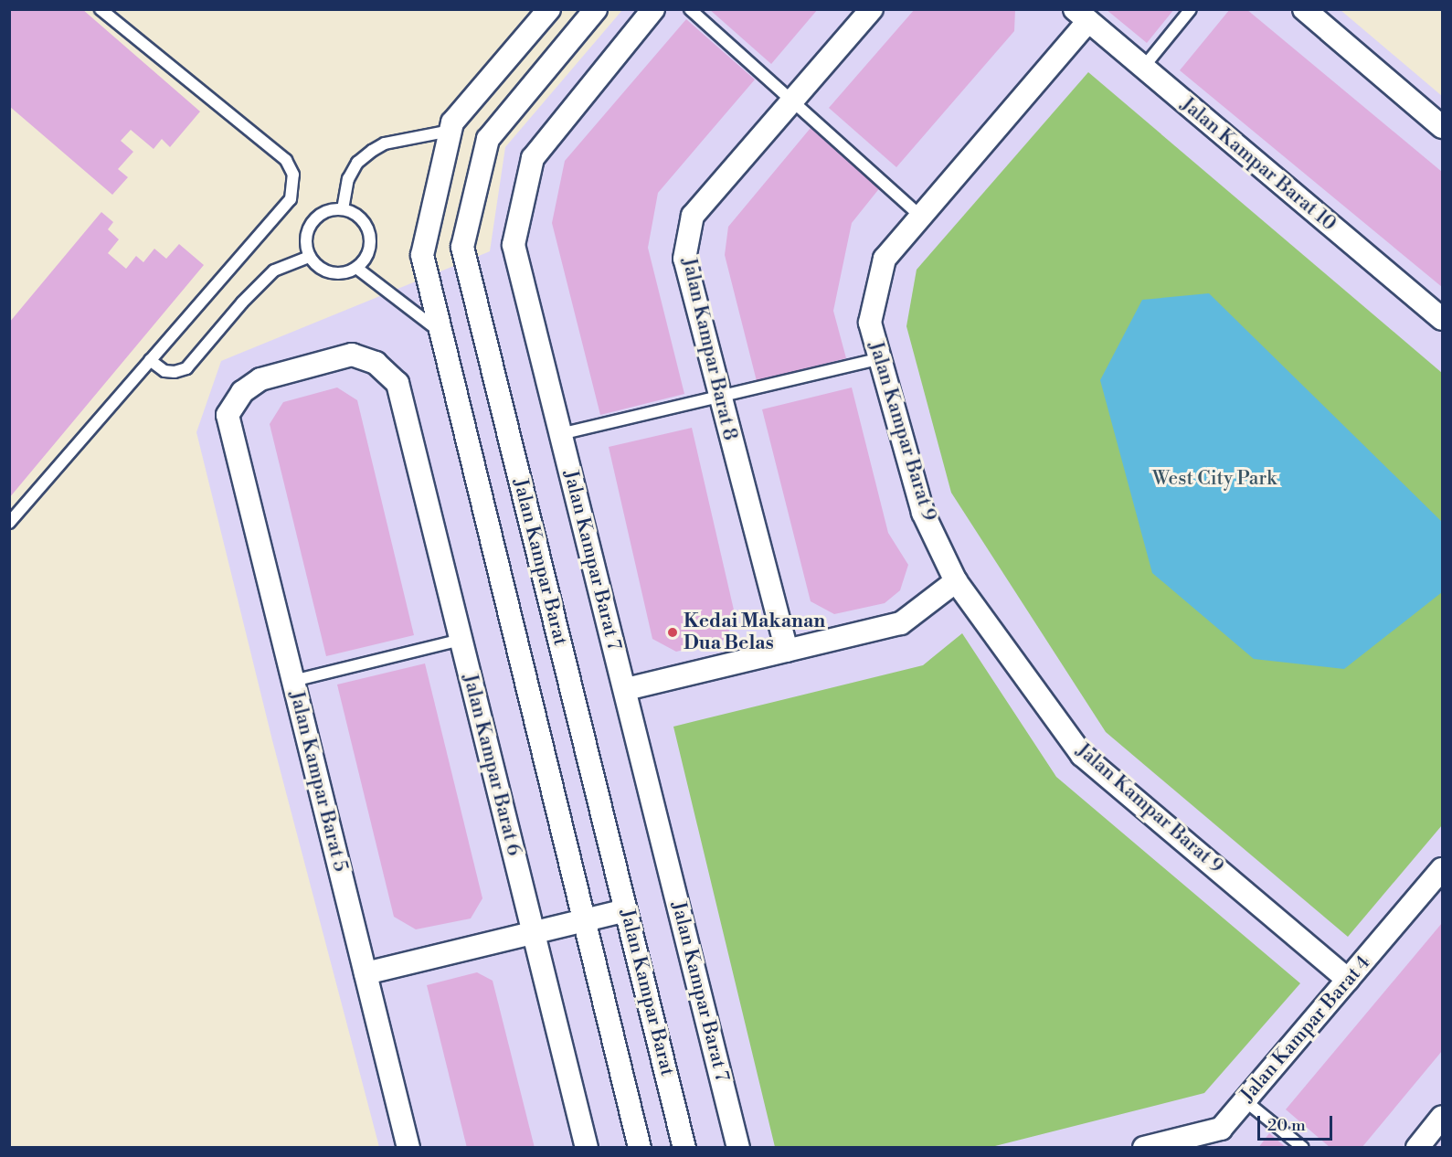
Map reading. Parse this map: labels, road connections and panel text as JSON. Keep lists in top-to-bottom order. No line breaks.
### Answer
{"streets":{"street":["Jalan Kampar Barat 10","Jalan Kampar Barat 8","Jalan Kampar Barat 9","Jalan Kampar Barat 7","Jalan Kampar Barat","Jalan Kampar Barat 6","Jalan Kampar Barat 5","Jalan Kampar Barat 4"]},"crossings":[["Jalan Kampar Barat 10","Jalan Kampar Barat 9"],["Jalan Kampar Barat 9","Jalan Kampar Barat 4"],["Jalan Kampar Barat 6","Jalan Kampar Barat 5"]],"parks":["West City Park"],"places":["Kedai Makanan Dua Belas"],"scale_bar":"20 m"}
